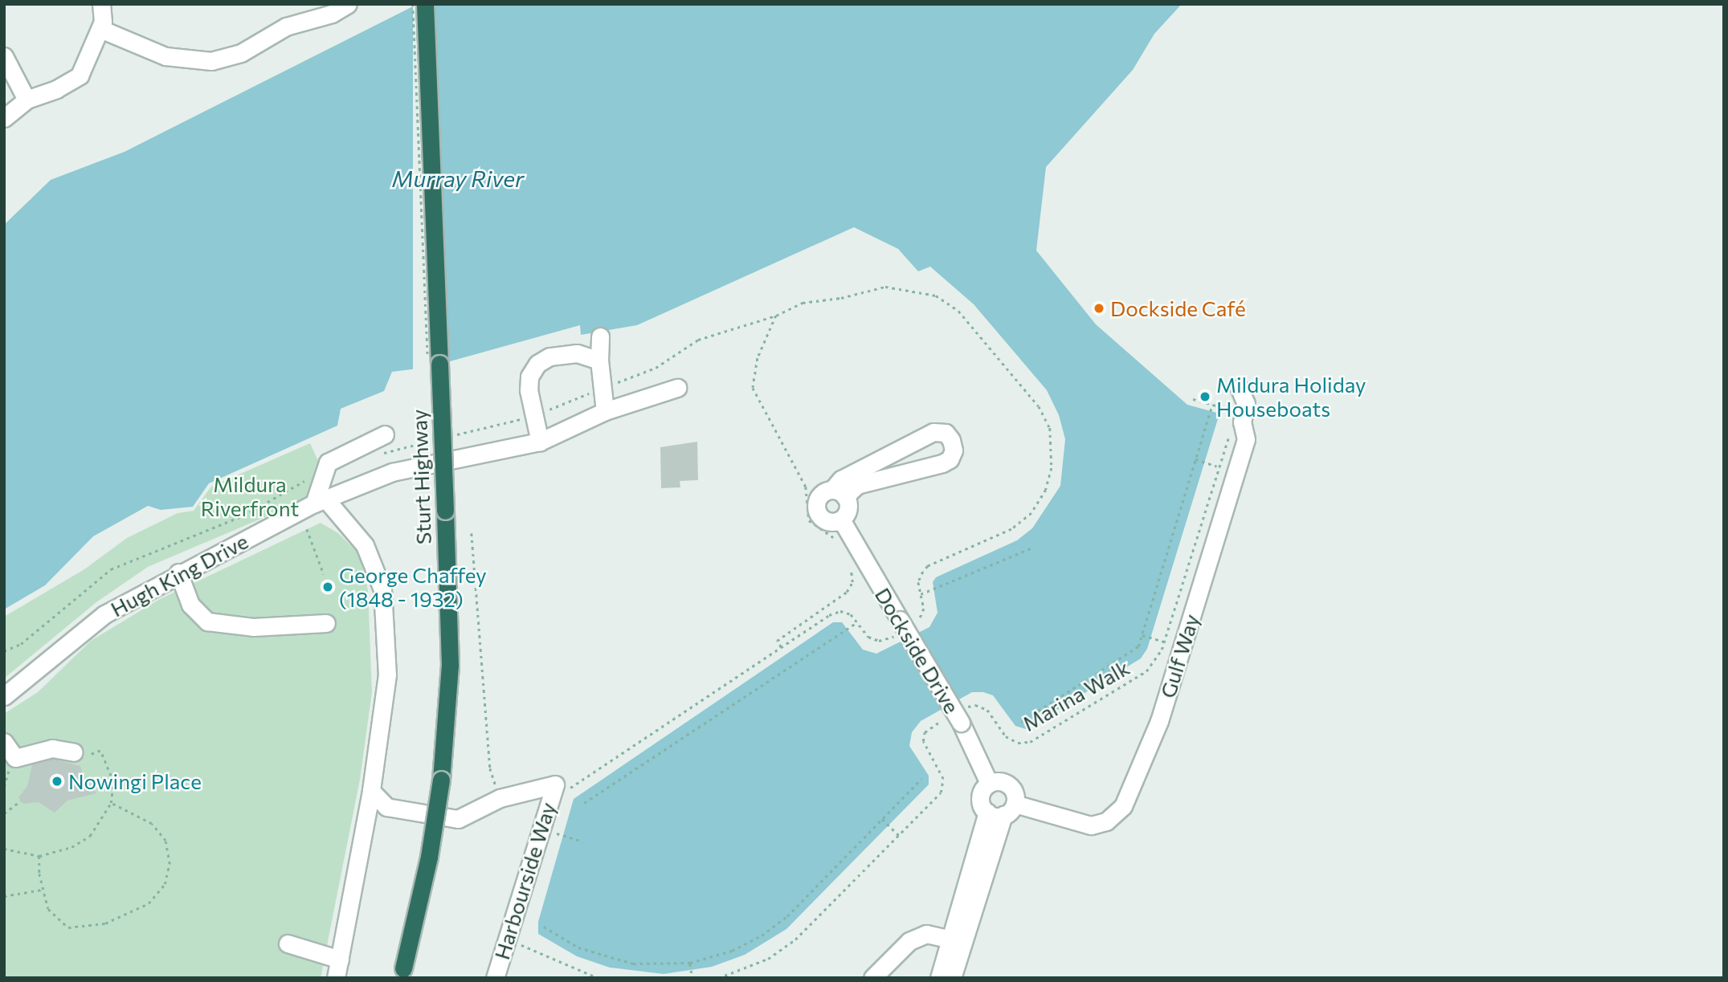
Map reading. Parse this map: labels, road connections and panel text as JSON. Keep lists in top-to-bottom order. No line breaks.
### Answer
{"streets":{"highway":["Sturt Highway"],"street":["Hugh King Drive","Dockside Drive","Gulf Way","Harbourside Way"],"path":["Marina Walk"]},"crossings":[["Dockside Drive","Marina Walk"],["Gulf Way","Marina Walk"]],"water":["Murray River"],"parks":["Mildura Riverfront"],"places":["Dockside Café","Mildura Holiday Houseboats","George Chaffey (1848 - 1932)","Nowingi Place"]}
